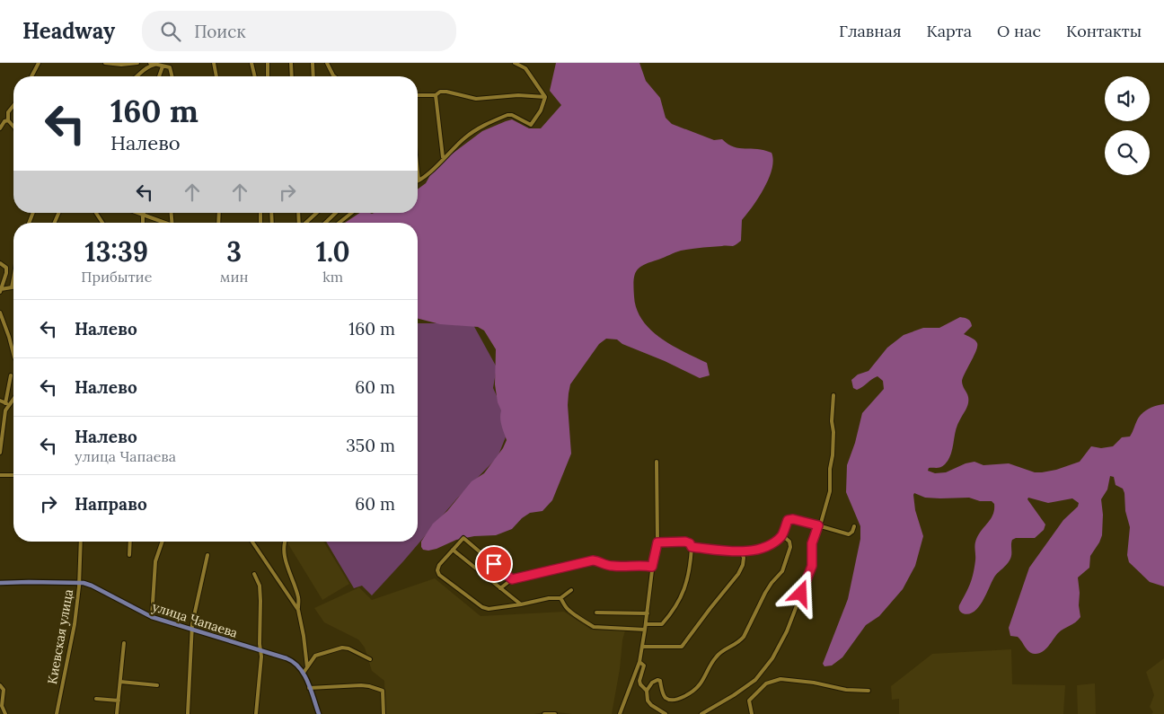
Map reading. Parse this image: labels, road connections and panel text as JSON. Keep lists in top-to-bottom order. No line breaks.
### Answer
{"streets":{"main road":["улица Чапаева"],"street":["Киевская улица"]},"crossings":[["улица Чапаева","Киевская улица"]],"page":{"header":"Headway","search":"Поиск","nav":["Главная","Карта","О нас","Контакты"],"turn":["160 m","Налево"],"eta":["13:39","Прибытие","3","мин","1.0","km"],"list":[{"name":"Налево","value":"160 m"},{"name":"Налево","value":"60 m"},{"name":"Налево","note":"улица Чапаева","value":"350 m"},{"name":"Направо","value":"60 m"}]}}
